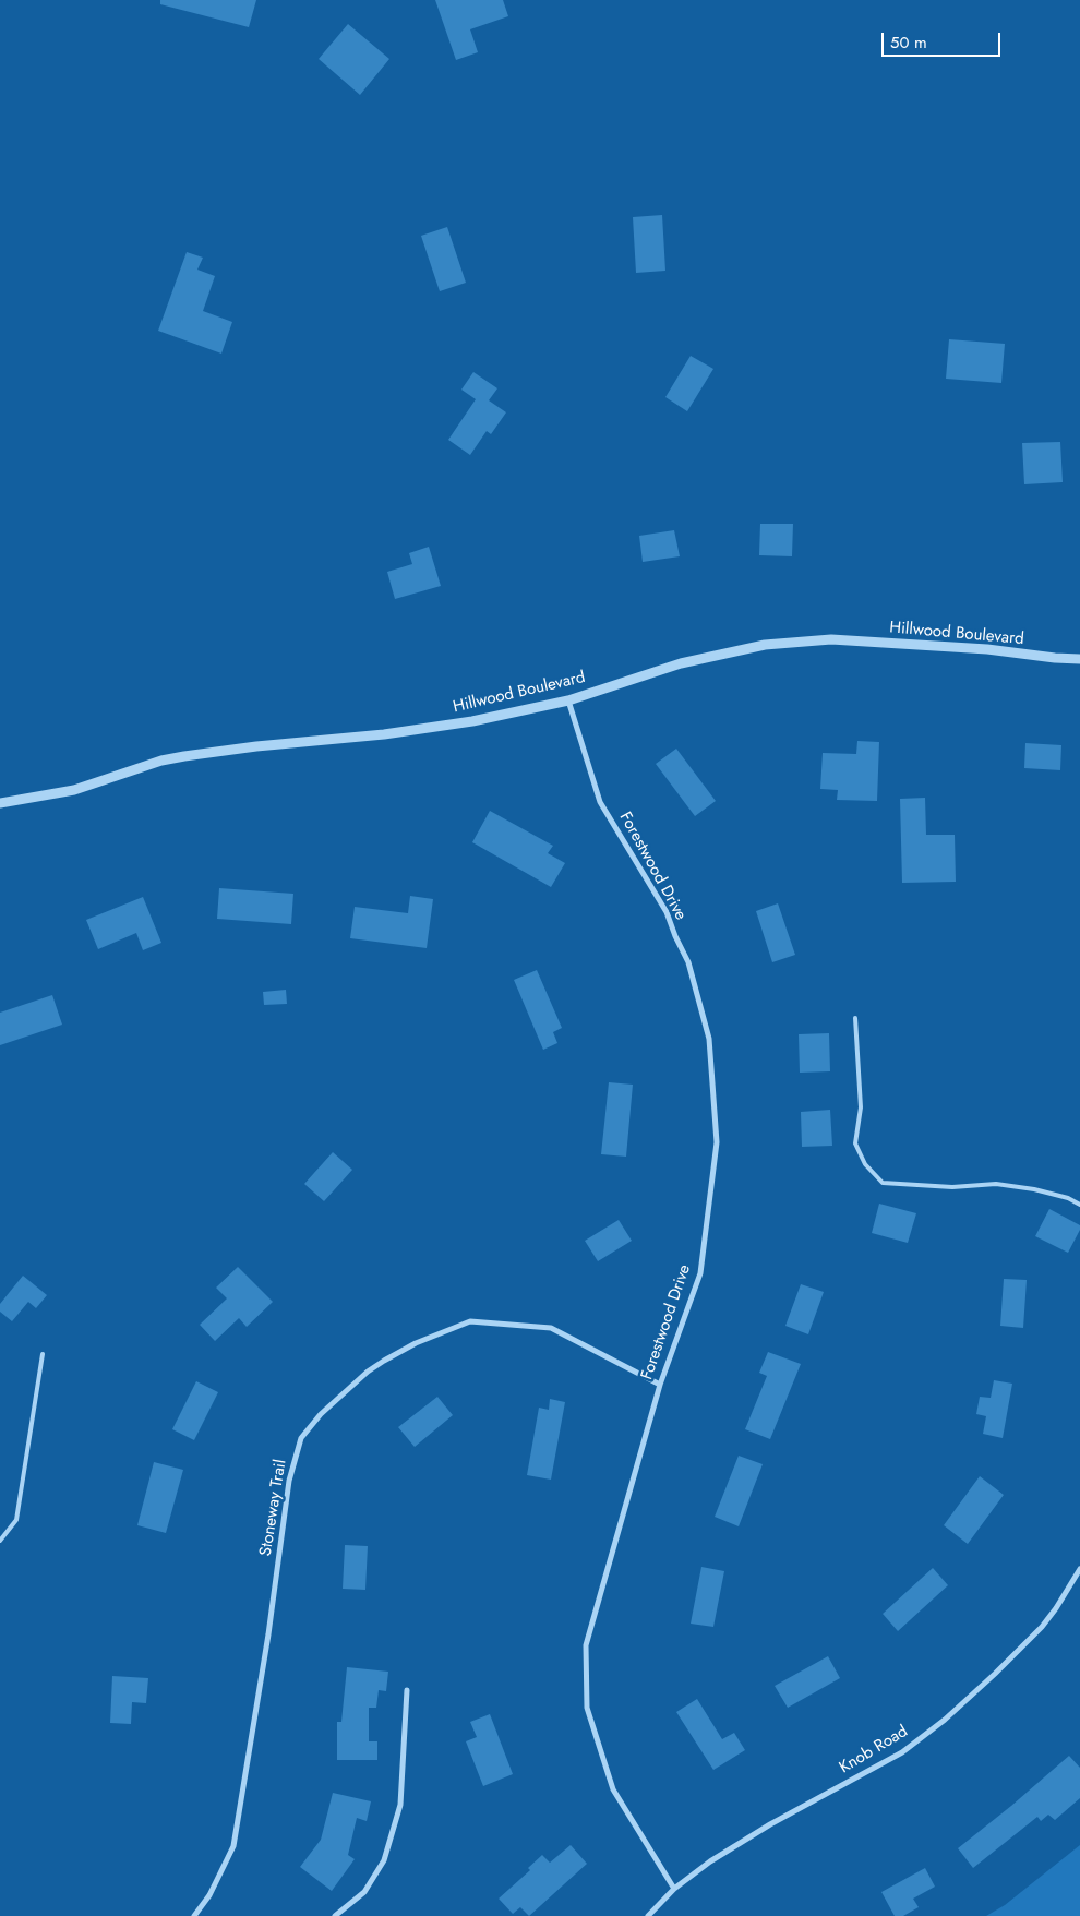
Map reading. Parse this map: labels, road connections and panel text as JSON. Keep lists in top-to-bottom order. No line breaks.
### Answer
{"streets":{"street":["Hillwood Boulevard","Forestwood Drive","Stoneway Trail","Knob Road"]},"crossings":[["Hillwood Boulevard","Forestwood Drive"],["Forestwood Drive","Stoneway Trail"],["Forestwood Drive","Knob Road"]],"scale_bar":"50 m"}
